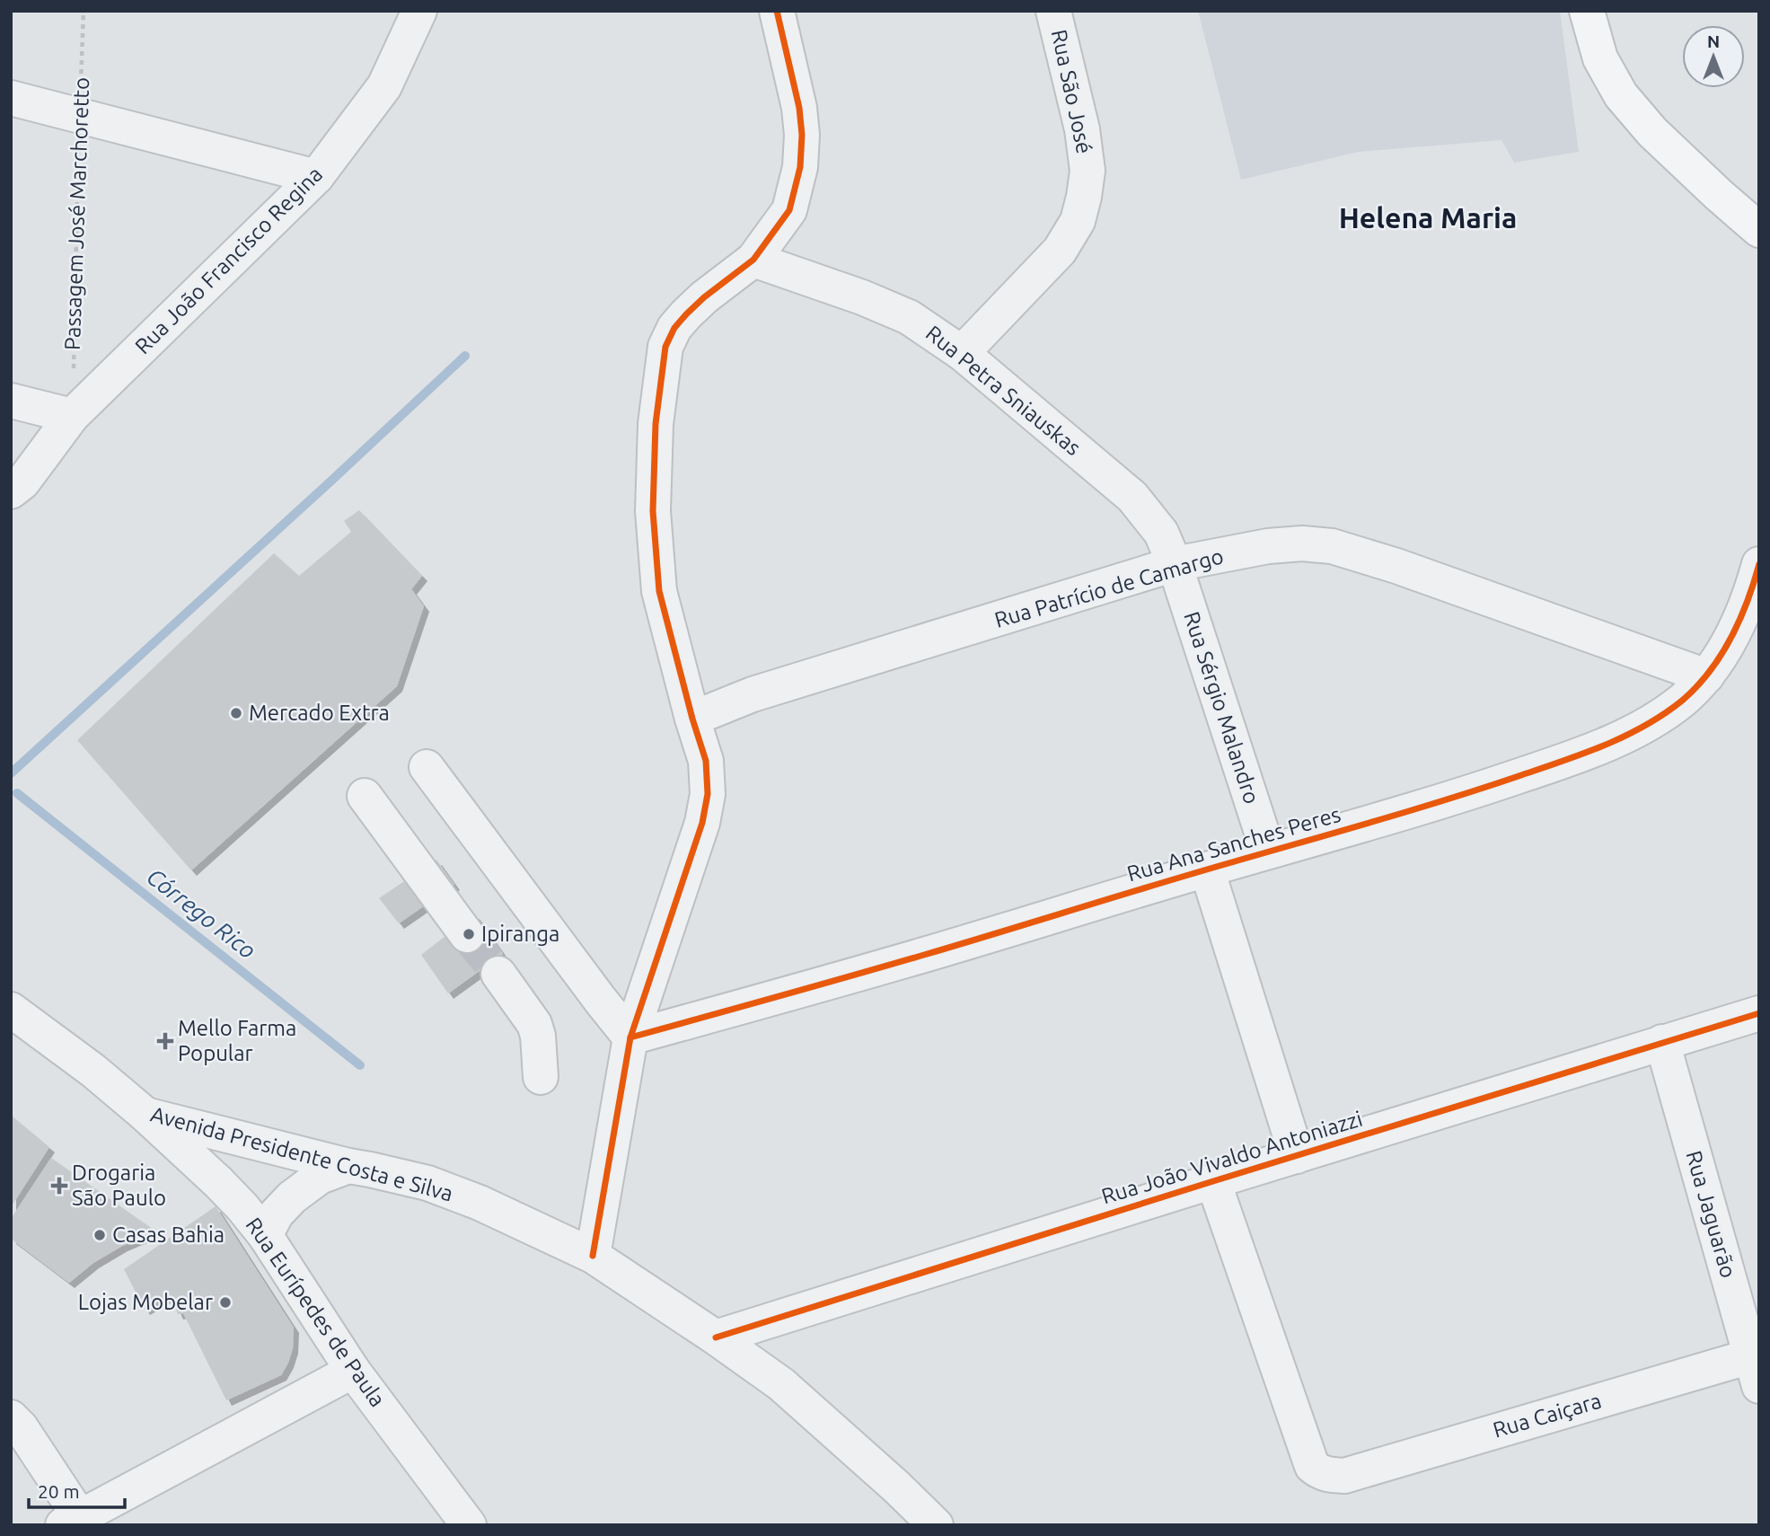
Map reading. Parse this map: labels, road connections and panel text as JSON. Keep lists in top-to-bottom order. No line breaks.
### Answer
{"streets":{"street":["Rua São José","Rua João Francisco Regina","Rua Petra Sniauskas","Rua Patrício de Camargo","Rua Sérgio Malandro","Rua Ana Sanches Peres","Avenida Presidente Costa e Silva","Rua João Vivaldo Antoniazzi","Rua Jaguarão","Rua Eurípedes de Paula","Rua Caiçara"],"path":["Passagem José Marchoretto"]},"crossings":[["Rua São José","Rua Petra Sniauskas"],["Passagem José Marchoretto","Rua João Francisco Regina"],["Rua Petra Sniauskas","Rua Patrício de Camargo"],["Rua Petra Sniauskas","Rua Sérgio Malandro"],["Rua Patrício de Camargo","Rua Sérgio Malandro"],["Rua Patrício de Camargo","Rua Ana Sanches Peres"],["Rua Sérgio Malandro","Rua Ana Sanches Peres"],["Avenida Presidente Costa e Silva","Rua João Vivaldo Antoniazzi"],["Avenida Presidente Costa e Silva","Rua Eurípedes de Paula"],["Rua João Vivaldo Antoniazzi","Rua Jaguarão"],["Rua João Vivaldo Antoniazzi","Rua Caiçara"],["Rua Jaguarão","Rua Caiçara"]],"districts":["Helena Maria"],"water":["Córrego Rico"],"places":{"other":["Mercado Extra","Ipiranga","Casas Bahia","Lojas Mobelar"],"health":["Mello Farma Popular","Drogaria São Paulo"]},"scale_bar":"20 m","north":"top"}
